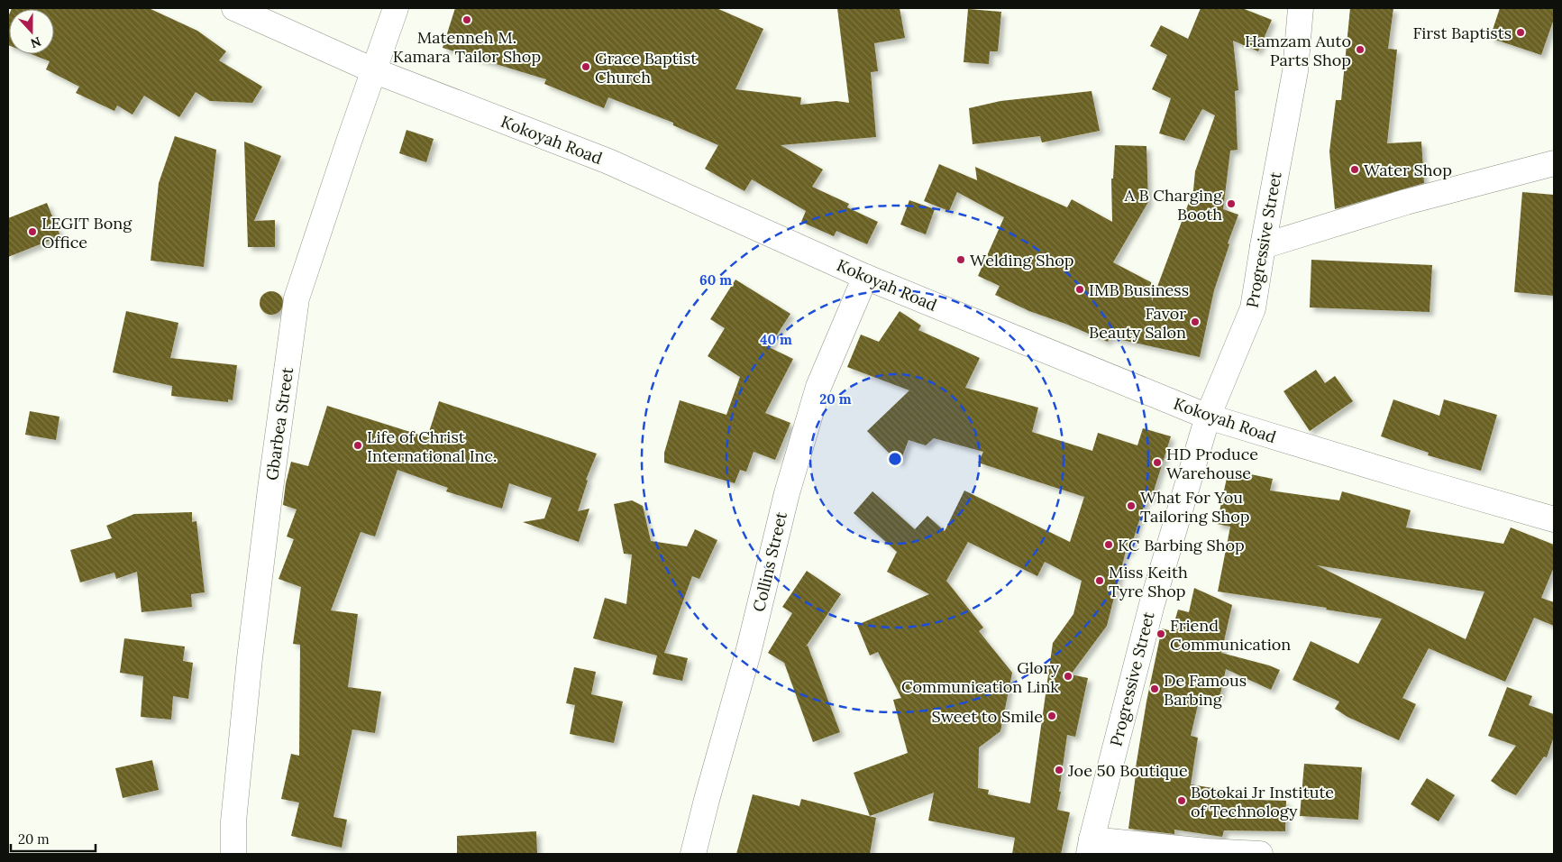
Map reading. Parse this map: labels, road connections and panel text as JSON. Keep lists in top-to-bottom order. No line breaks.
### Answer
{"streets":{"street":["Kokoyah Road","Progressive Street","Gbarbea Street","Collins Street"]},"crossings":[["Kokoyah Road","Progressive Street"],["Kokoyah Road","Gbarbea Street"],["Kokoyah Road","Collins Street"]],"places":["Matenneh M. Kamara Tailor Shop","First Baptists","Hamzam Auto Parts Shop","Grace Baptist Church","Water Shop","A B Charging Booth","LEGIT Bong Office","Welding Shop","IMB Business","Favor Beauty Salon","Life of Christ International Inc.","HD Produce Warehouse","What For You Tailoring Shop","KC Barbing Shop","Miss Keith Tyre Shop","Friend Communication","Glory Communication Link","De Famous Barbing","Sweet to Smile","Joe 50 Boutique","Botokai Jr Institute of Technology"],"scale_bar":"20 m","north":"bottom","rings":["60 m","40 m","20 m"]}
